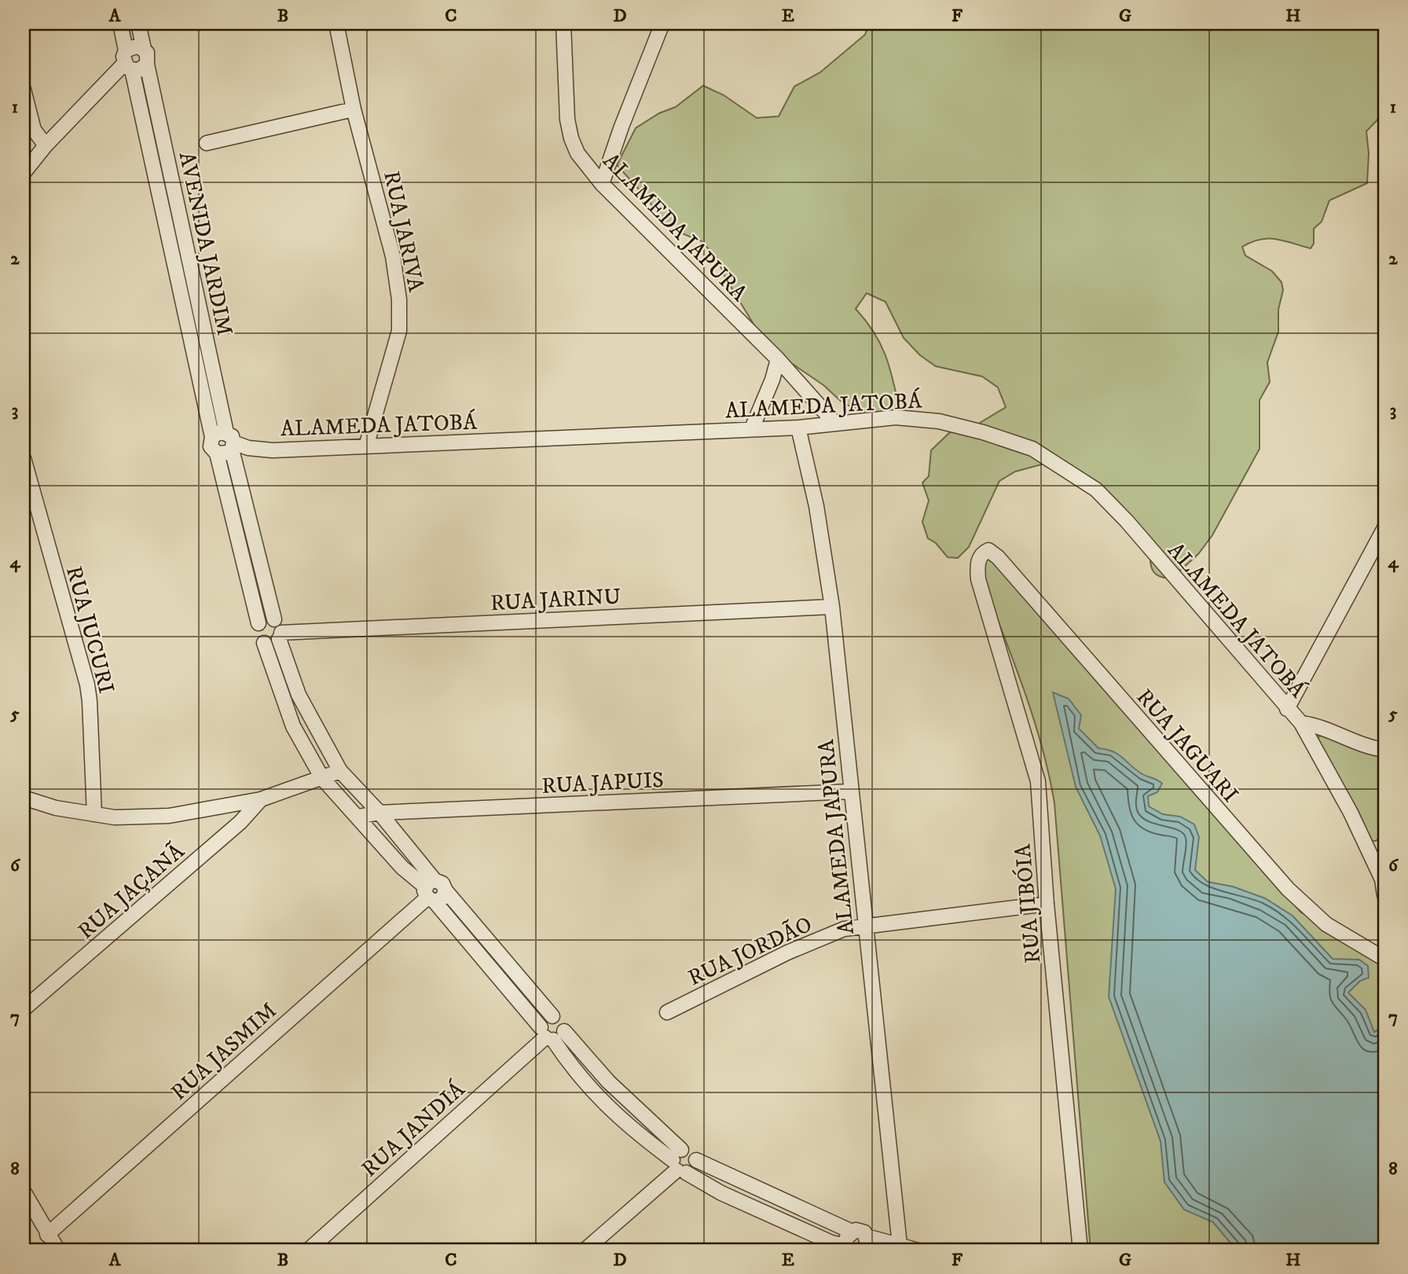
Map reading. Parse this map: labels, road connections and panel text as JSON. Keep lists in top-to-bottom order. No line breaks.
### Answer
{"streets":{"street":["ALAMEDA JAPURA","RUA JARIVA","AVENIDA JARDIM","ALAMEDA JATOBÁ","RUA JARINU","RUA JUCURI","RUA JAGUARI","RUA JAPUIS","RUA JAÇANÃ","RUA JIBÓIA","RUA JORDÃO","RUA JASMIM","RUA JANDIÁ"]},"crossings":[["ALAMEDA JAPURA","ALAMEDA JATOBÁ"],["ALAMEDA JAPURA","RUA JARINU"],["ALAMEDA JAPURA","RUA JAPUIS"],["ALAMEDA JAPURA","RUA JORDÃO"],["RUA JARIVA","ALAMEDA JATOBÁ"],["AVENIDA JARDIM","ALAMEDA JATOBÁ"],["AVENIDA JARDIM","RUA JARINU"],["RUA JAGUARI","RUA JIBÓIA"],["RUA JIBÓIA","RUA JORDÃO"]],"grid":{"columns":["A","B","C","D","E","F","G","H"],"rows":["1","2","3","4","5","6","7","8"]}}
